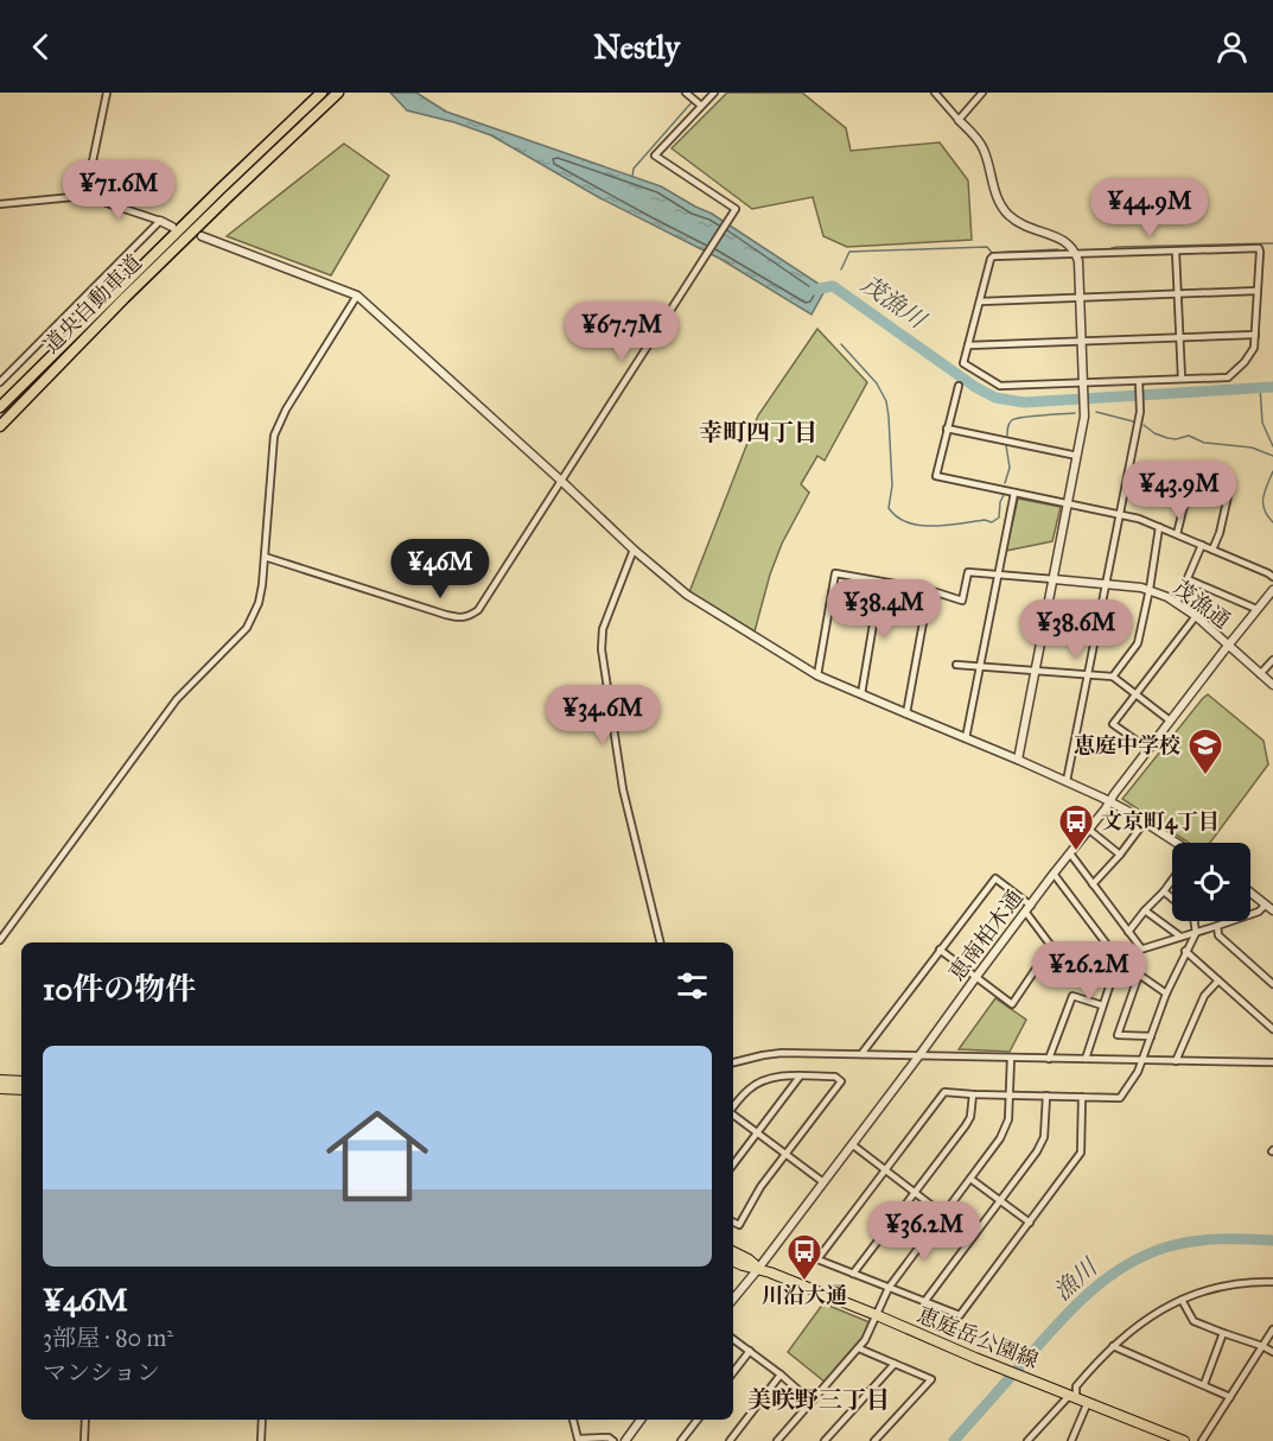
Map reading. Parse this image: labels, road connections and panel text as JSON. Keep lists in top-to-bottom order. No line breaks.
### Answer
{"streets":{"highway":["道央自動車道"],"main road":["恵庭岳公園線"],"street":["茂漁通","恵南柏木通"]},"crossings":[["茂漁通","恵南柏木通"],["恵南柏木通","恵庭岳公園線"]],"districts":["幸町四丁目","美咲野三丁目"],"water":["茂漁川","漁川"],"places":{"school or university":["恵庭中学校"],"bus stop":["文京町4丁目","川沿大通"]},"page":{"header":"Nestly","price":["¥71.6M","¥44.9M","¥67.7M","¥43.9M","¥46M","¥38.4M","¥38.6M","¥34.6M","¥26.2M","¥36.2M"],"heading":"10件の物件","list":[{"name":"¥46M","note":"3部屋 · 80 m² · マンション"}]}}
